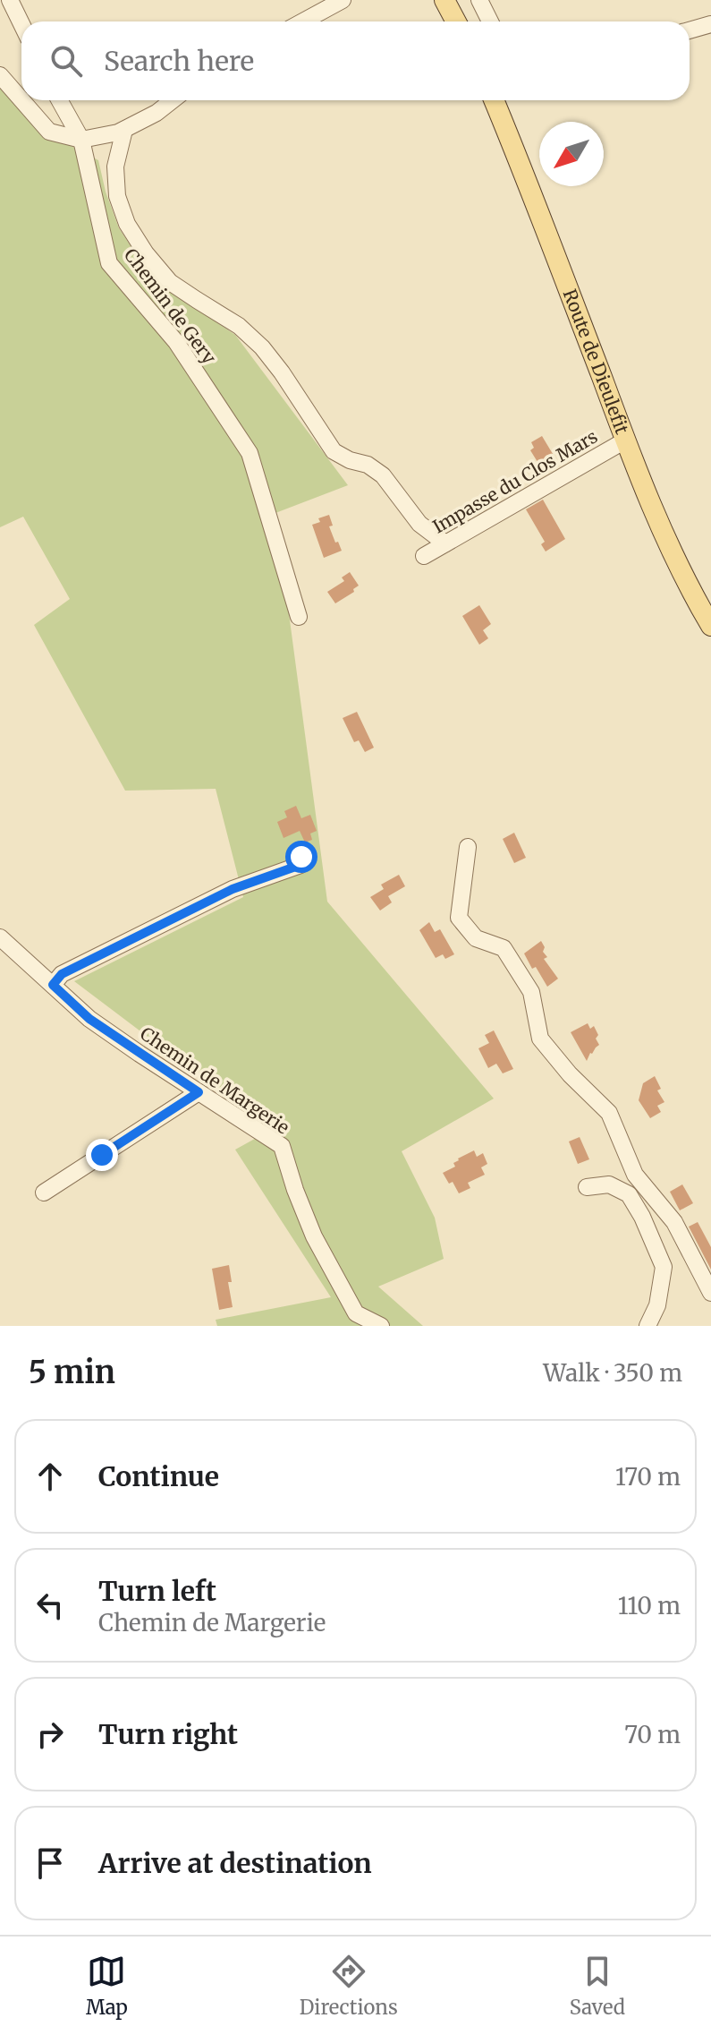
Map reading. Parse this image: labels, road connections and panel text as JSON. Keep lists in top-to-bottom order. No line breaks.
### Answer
{"streets":{"main road":["Route de Dieulefit"],"street":["Chemin de Gery","Impasse du Clos Mars","Chemin de Margerie"]},"crossings":[["Route de Dieulefit","Impasse du Clos Mars"]],"north":"bottom left","page":{"search":"Search here","heading":["5 min","Walk · 350 m"],"list":[["Continue","170 m"],["Turn left","Chemin de Margerie","110 m"],["Turn right","70 m"],"Arrive at destination"],"nav":["Map","Directions","Saved"]}}
